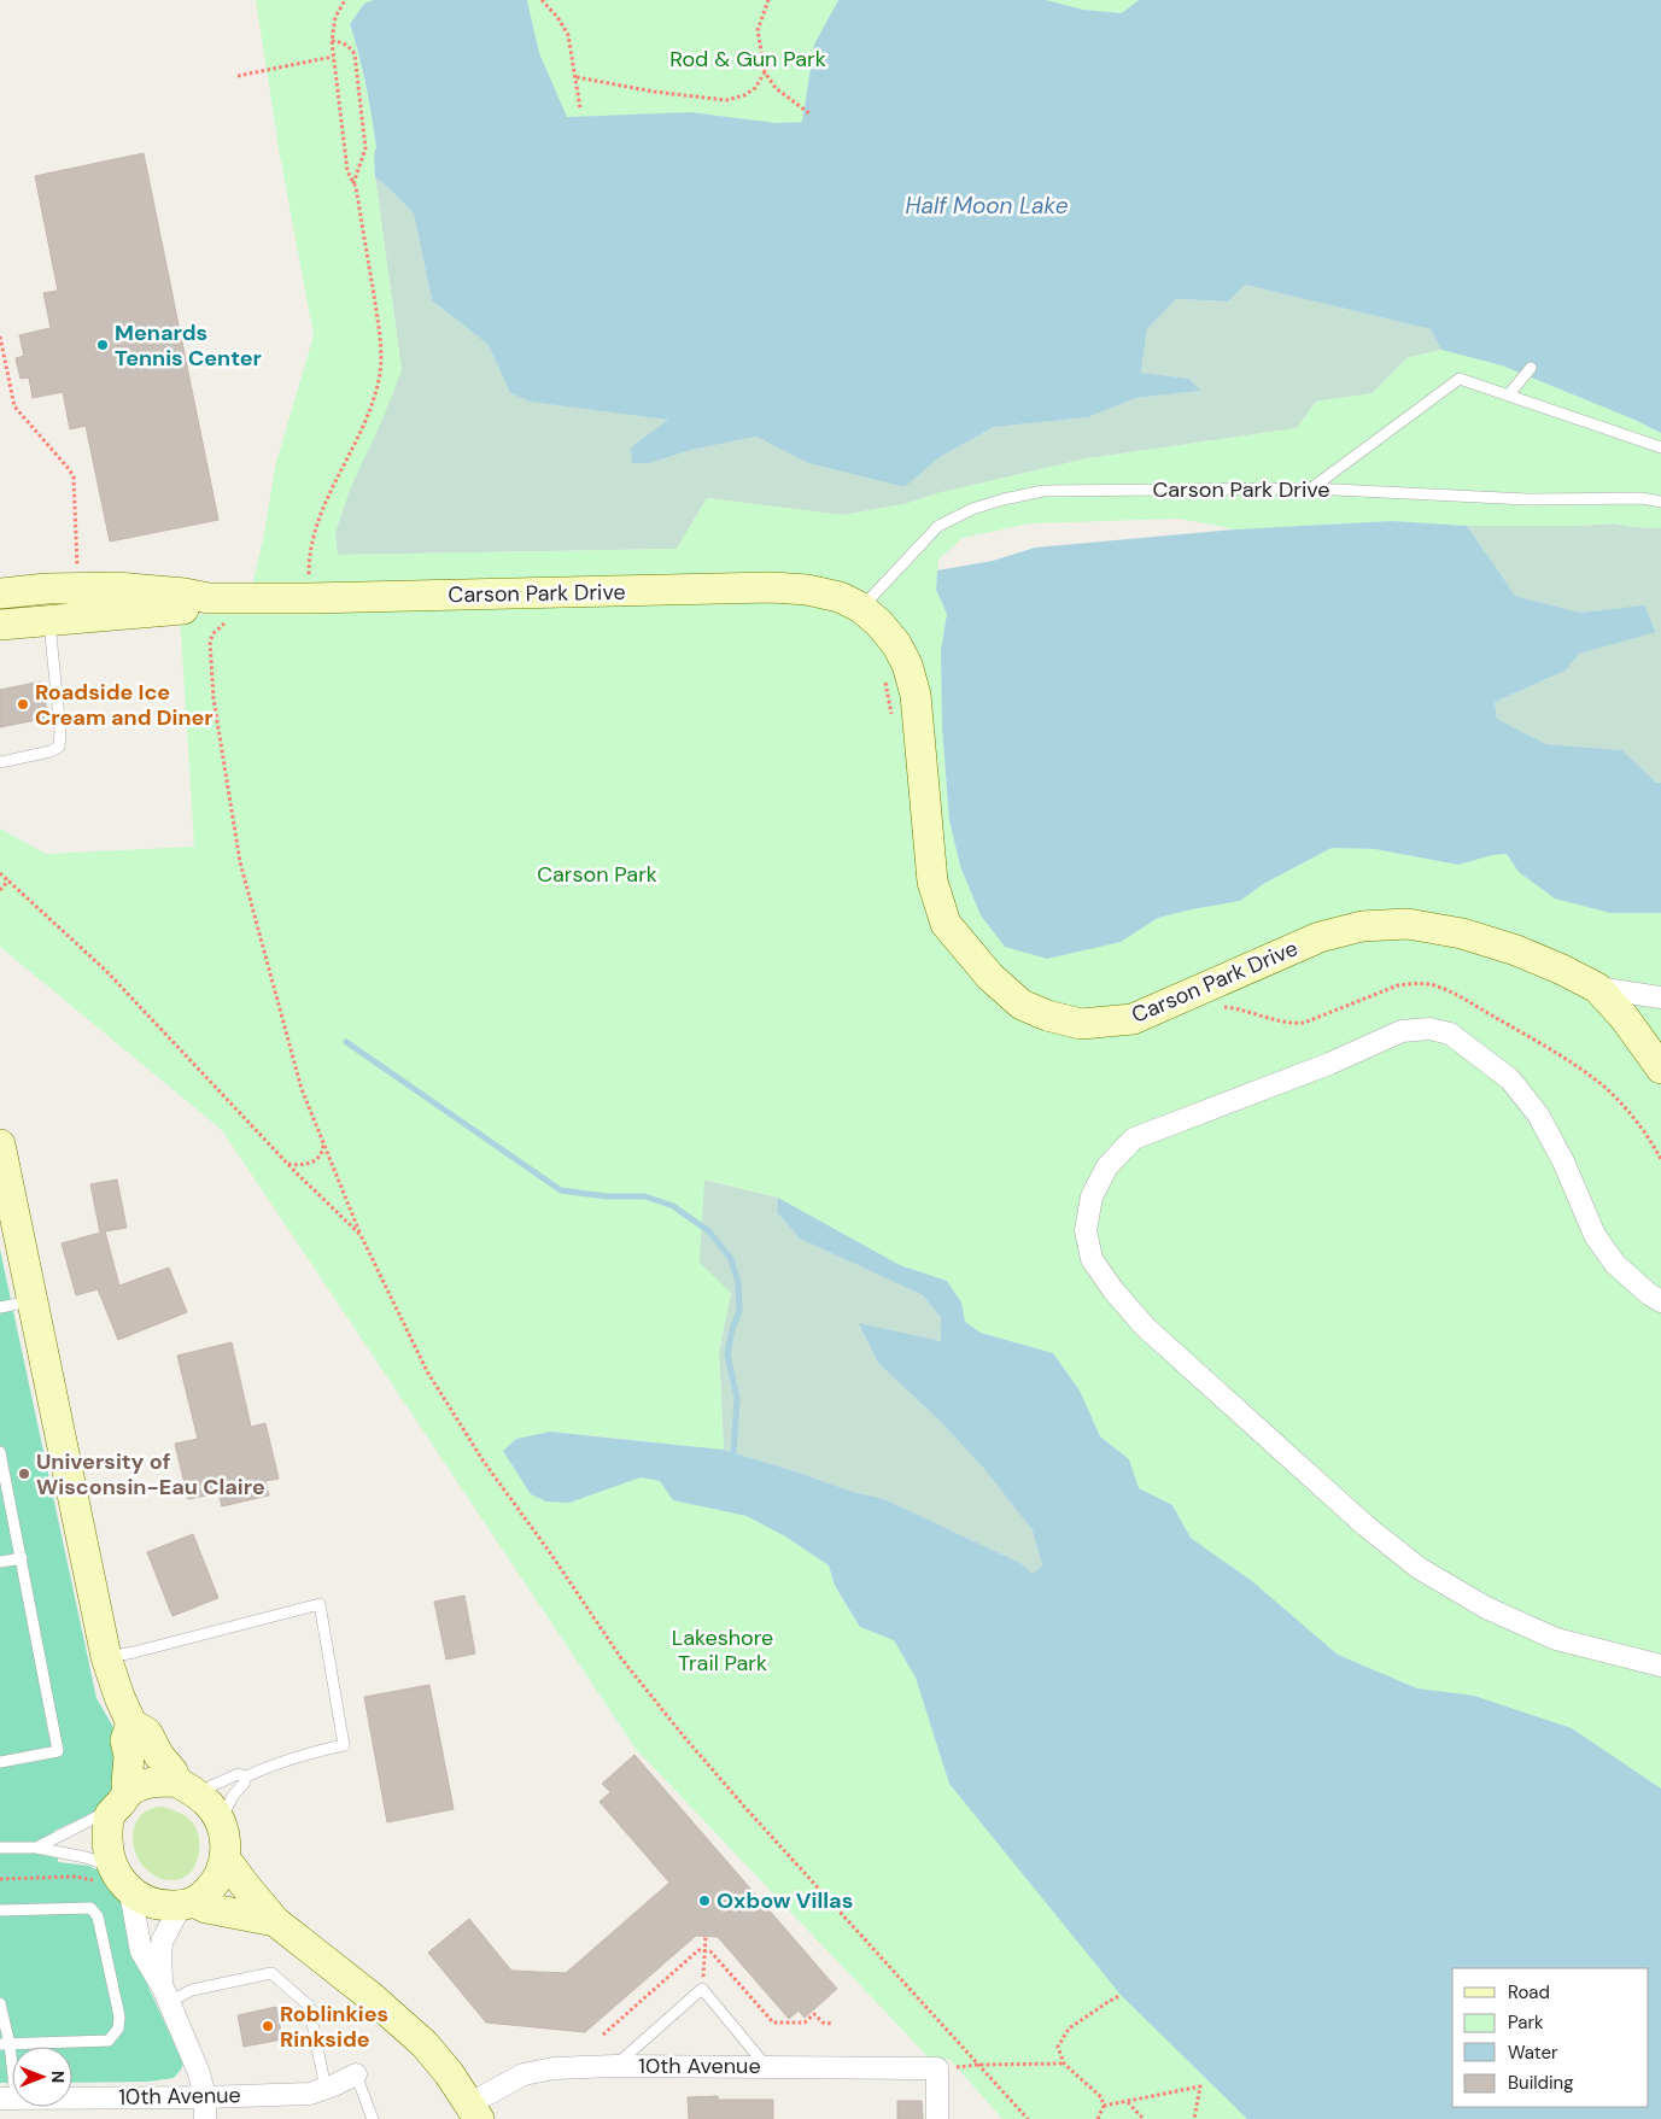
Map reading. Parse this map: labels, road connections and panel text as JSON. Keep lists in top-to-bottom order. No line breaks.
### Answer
{"streets":{"street":["Carson Park Drive","10th Avenue"]},"water":["Half Moon Lake"],"parks":["Rod & Gun Park","Carson Park","Lakeshore Trail Park"],"places":["Menards Tennis Center","Roadside Ice Cream and Diner","University of Wisconsin-Eau Claire","Oxbow Villas","Roblinkies Rinkside"],"legend":["Road","Park","Water","Building"],"north":"right"}
